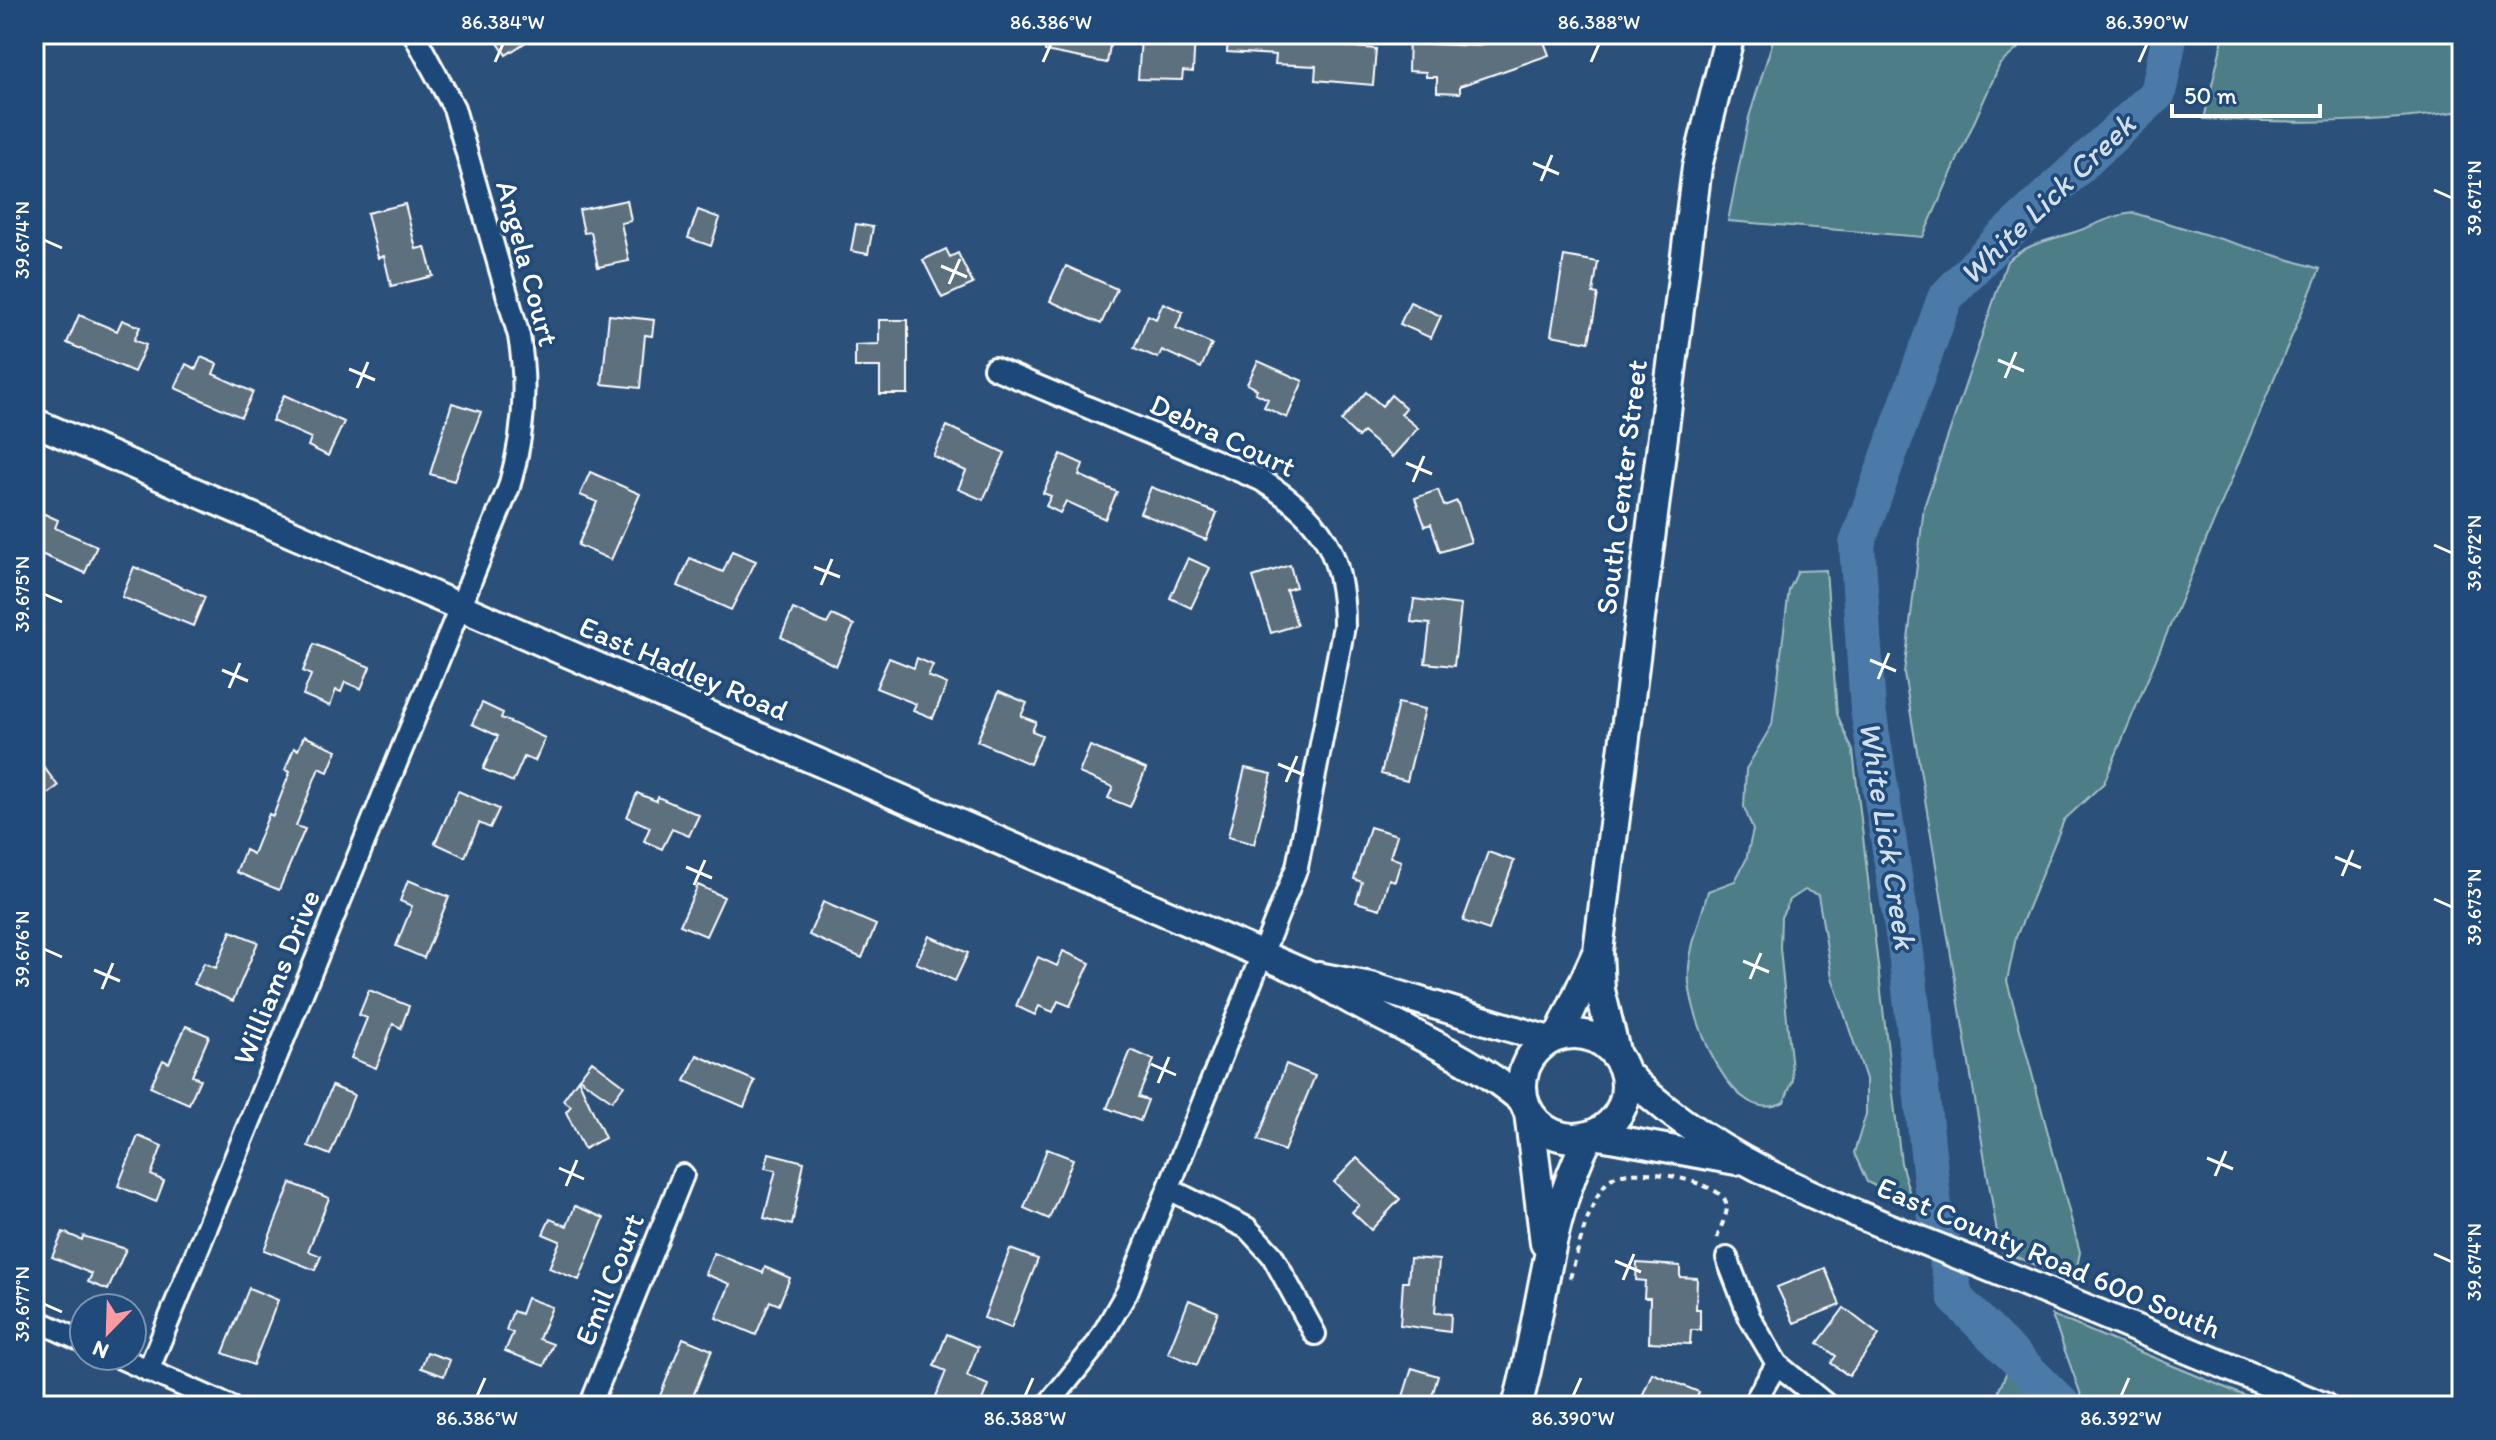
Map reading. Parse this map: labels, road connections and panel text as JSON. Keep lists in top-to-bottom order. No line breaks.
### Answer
{"streets":{"main road":["South Center Street"],"street":["Angela Court","Debra Court","East Hadley Road","Williams Drive","East County Road 600 South","Emil Court"]},"crossings":[["Angela Court","East Hadley Road"],["Angela Court","Williams Drive"],["Debra Court","East Hadley Road"],["South Center Street","East Hadley Road"],["South Center Street","East County Road 600 South"],["East Hadley Road","Williams Drive"],["East Hadley Road","East County Road 600 South"]],"water":["White Lick Creek"],"scale_bar":"50 m","north":"bottom left","coordinates":["86.384°W","86.386°W","86.388°W","86.390°W","39.671°N","39.674°N","39.672°N","39.675°N","39.673°N","39.676°N","39.677°N","86.392°W"]}
